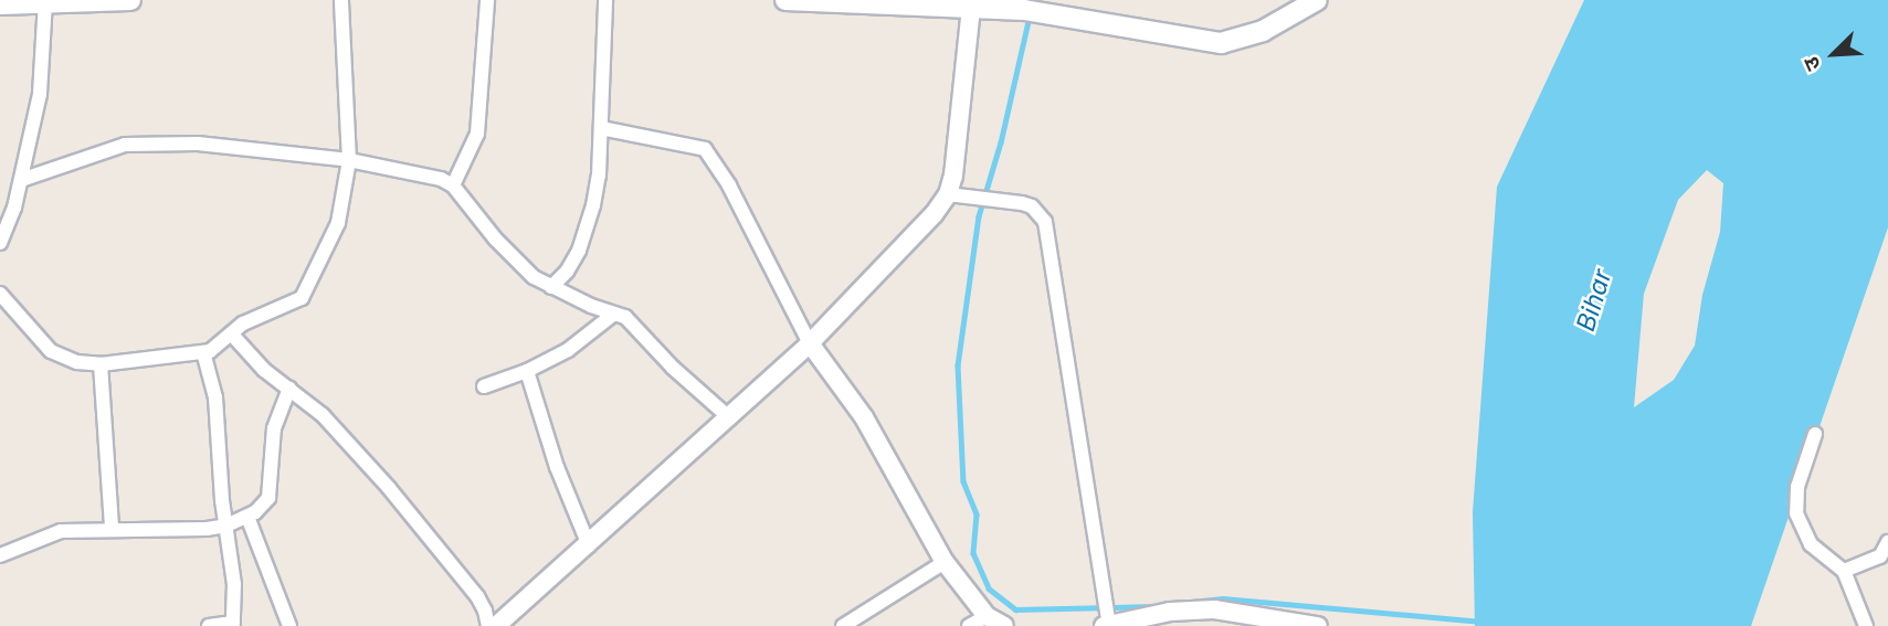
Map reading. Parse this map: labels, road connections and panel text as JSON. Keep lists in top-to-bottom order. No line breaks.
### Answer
{"water":["Bihar"],"north":"bottom left"}
